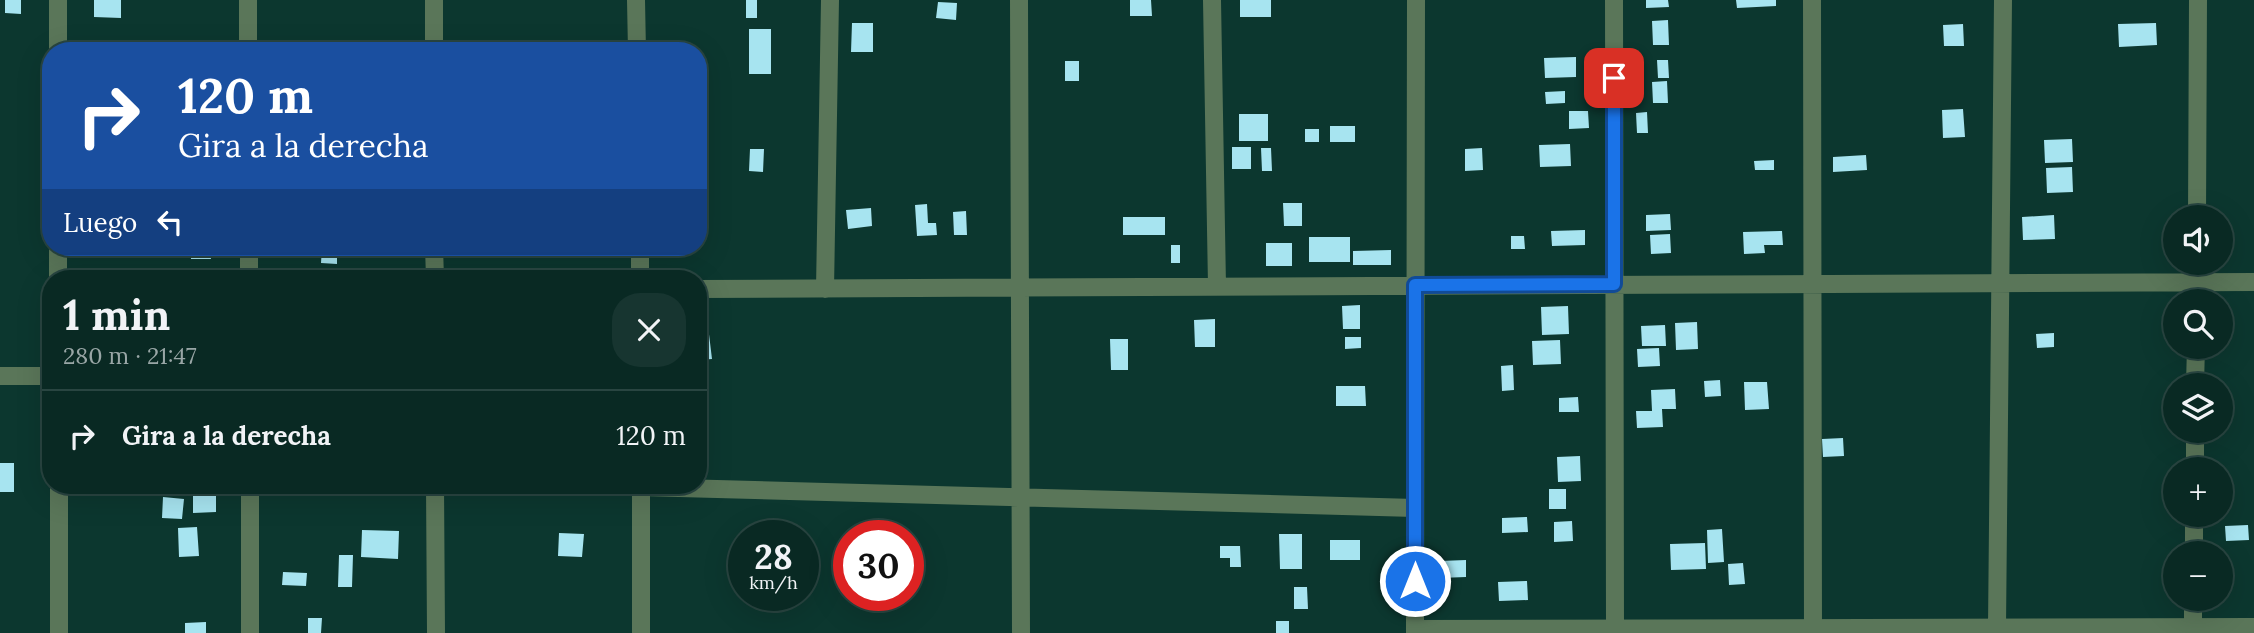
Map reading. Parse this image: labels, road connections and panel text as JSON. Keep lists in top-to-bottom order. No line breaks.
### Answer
{"page":{"turn":["120 m","Gira a la derecha"],"then":"Luego","map_buttons":["+","−"],"heading":["1 min","280 m · 21:47"],"list":[{"name":"Gira a la derecha","value":"120 m"}],"speed":"28 km/h","limit":"30"}}
